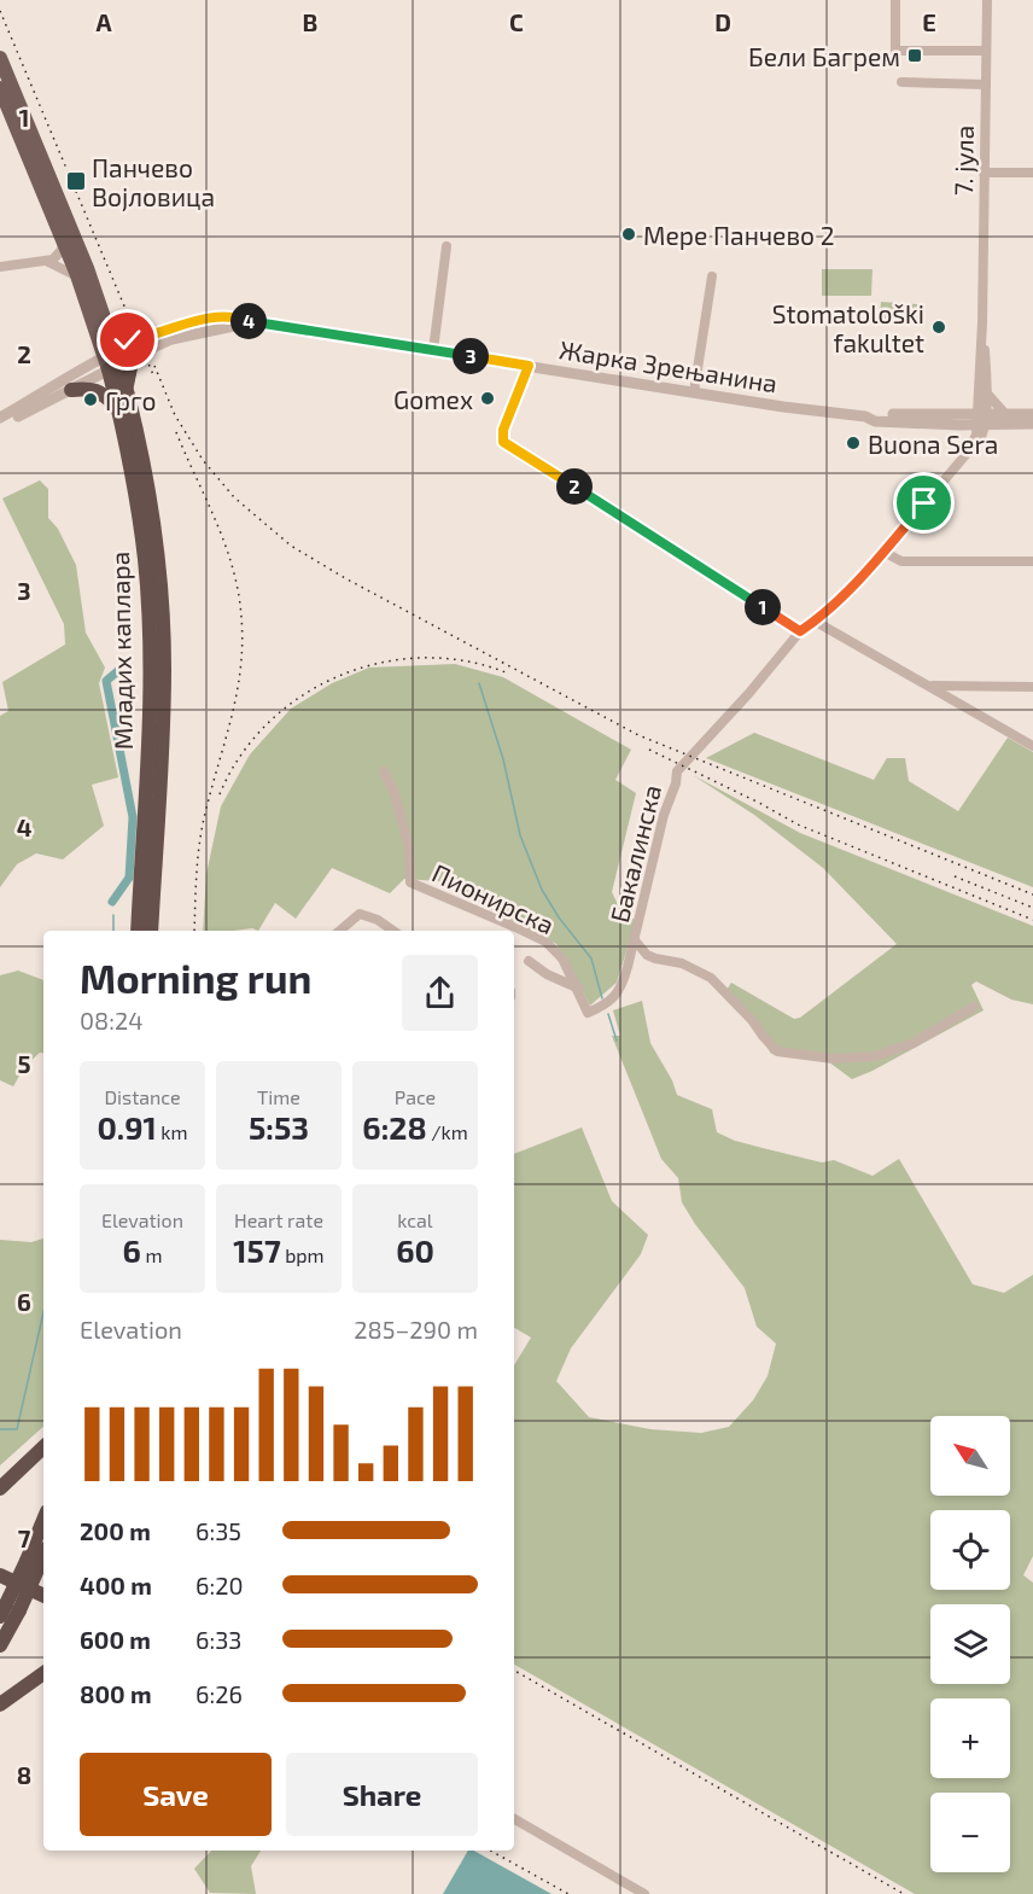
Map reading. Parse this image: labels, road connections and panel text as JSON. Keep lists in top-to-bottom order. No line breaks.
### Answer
{"streets":{"highway":["Младих каплара"],"street":["7. јула","Жарка Зрењанина","Бакалинска","Пионирска"]},"crossings":[["7. јула","Жарка Зрењанина"],["Жарка Зрењанина","Младих каплара"],["Бакалинска","Пионирска"]],"places":{"transit":["Бели Багрем","Панчево Војловица"],"other":["Мере Панчево 2","Stomatološki fakultet","Gomex","Грго","Buona Sera"]},"north":"top left","page":{"pins":["4","3","2","1"],"heading":["Morning run","08:24"],"stats":[["Distance","0.91 km"],["Time","5:53"],["Pace","6:28 /km"],["Elevation","6 m"],["Heart rate","157 bpm"],["kcal","60"]],"chart":["Elevation","285–290 m"],"map_buttons":["+","−"],"list":[{"name":"200 m","note":"6:35"},{"name":"400 m","note":"6:20"},{"name":"600 m","note":"6:33"},{"name":"800 m","note":"6:26"}],"buttons":["Save","Share"]},"grid":{"columns":["A","B","C","D","E"],"rows":["1","2","3","4","5","6","7","8"]}}
